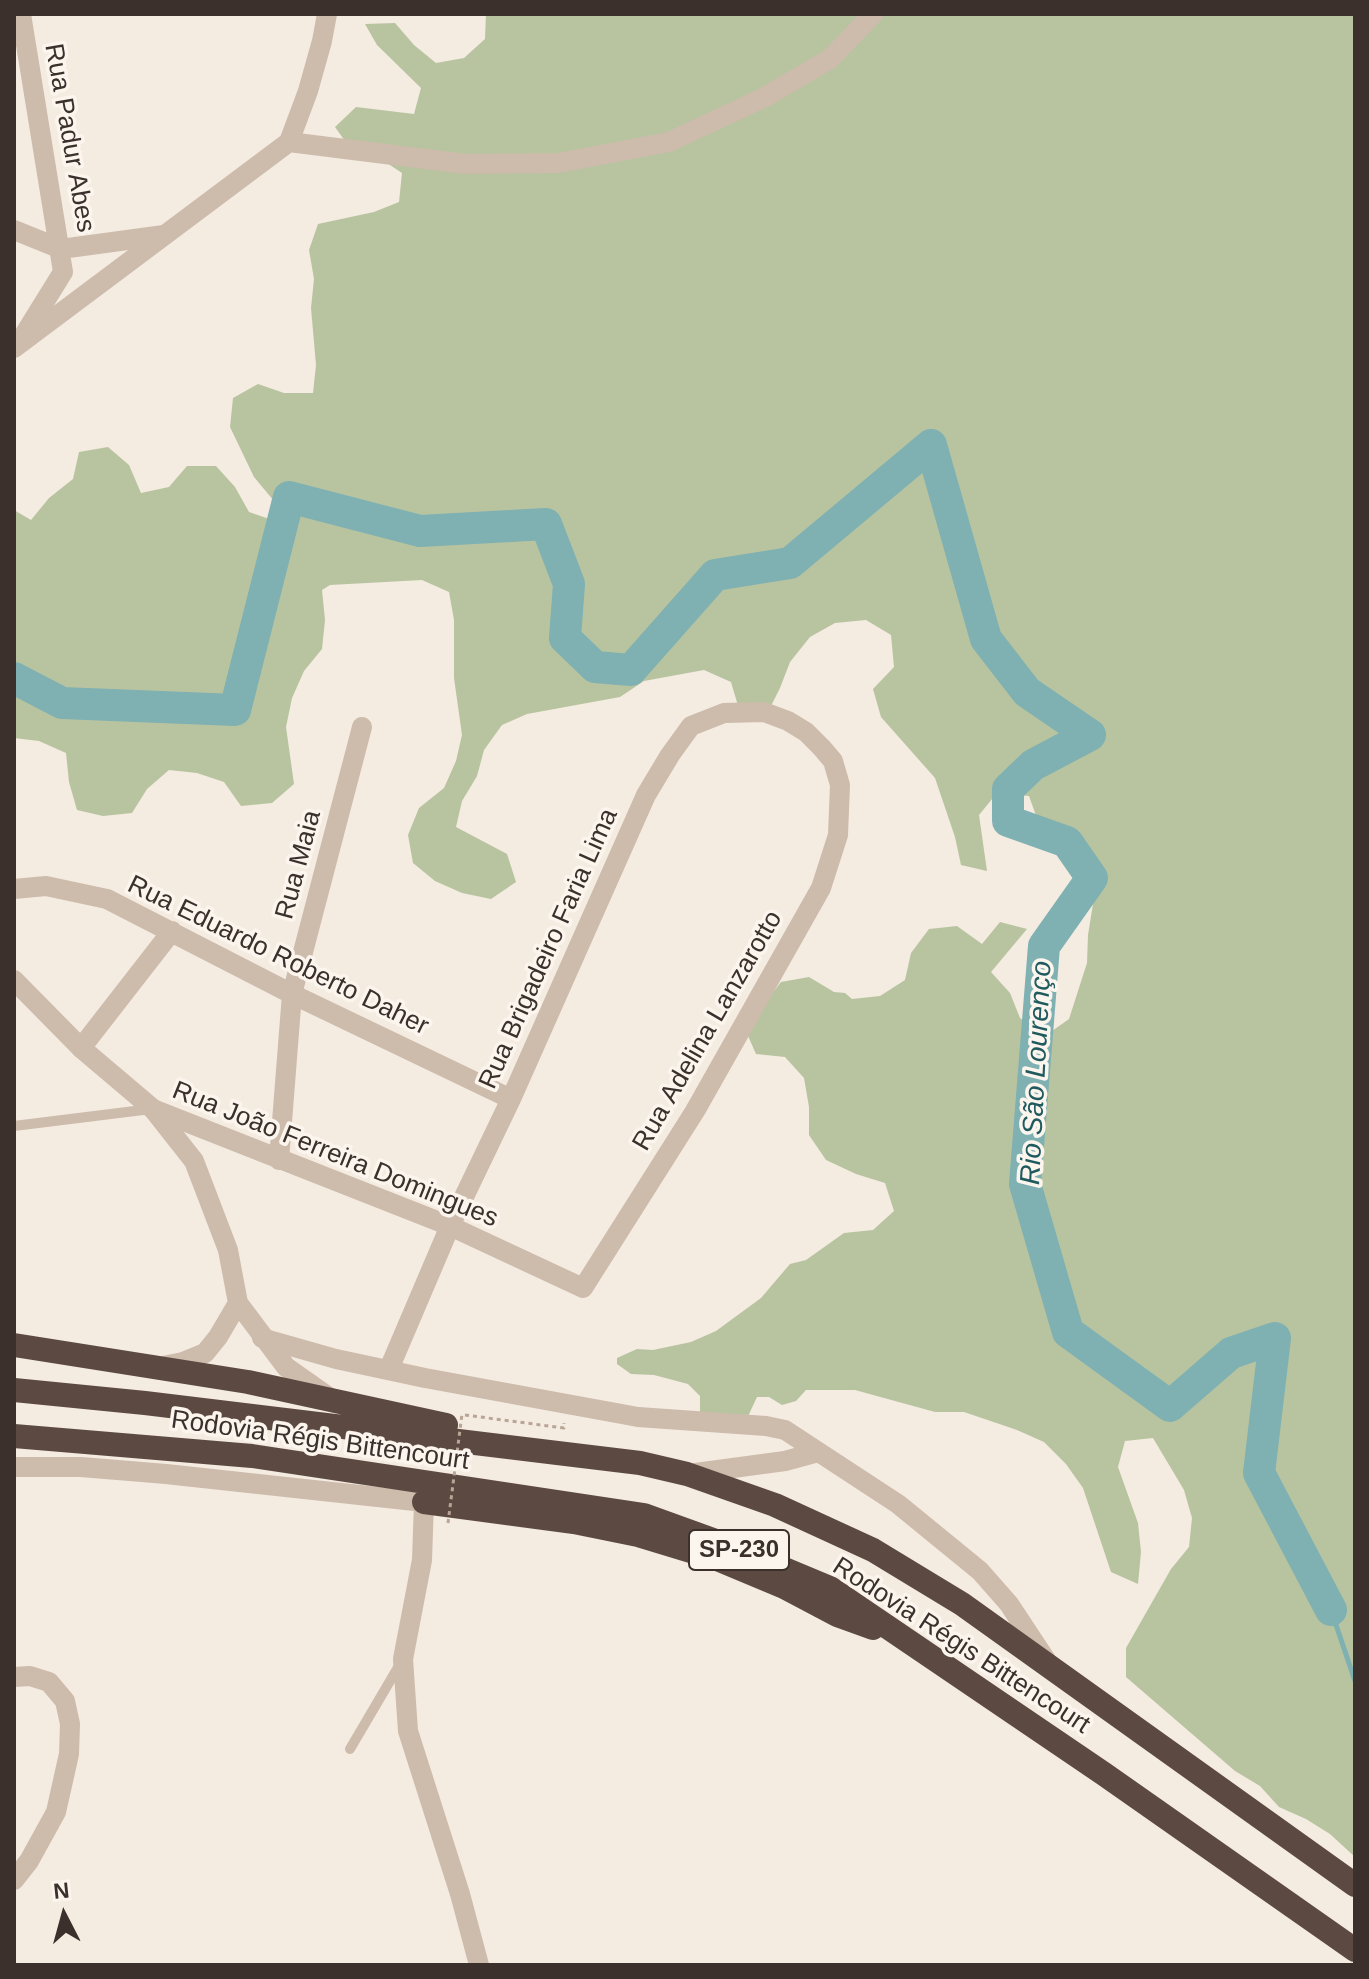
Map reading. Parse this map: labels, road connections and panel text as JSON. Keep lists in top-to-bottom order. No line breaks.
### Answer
{"streets":{"highway":["Rodovia Régis Bittencourt","SP-230"],"street":["Rua Padur Abes","Rua Maia","Rua Brigadeiro Faria Lima","Rua Eduardo Roberto Daher","Rua Adelina Lanzarotto","Rua João Ferreira Domingues"]},"crossings":[["Rua Maia","Rua Eduardo Roberto Daher"],["Rua Maia","Rua João Ferreira Domingues"],["Rua Brigadeiro Faria Lima","Rua Eduardo Roberto Daher"],["Rua Brigadeiro Faria Lima","Rua Adelina Lanzarotto"],["Rua Brigadeiro Faria Lima","Rua João Ferreira Domingues"],["Rua Adelina Lanzarotto","Rua João Ferreira Domingues"]],"water":["Rio São Lourenço"],"north":"top"}
